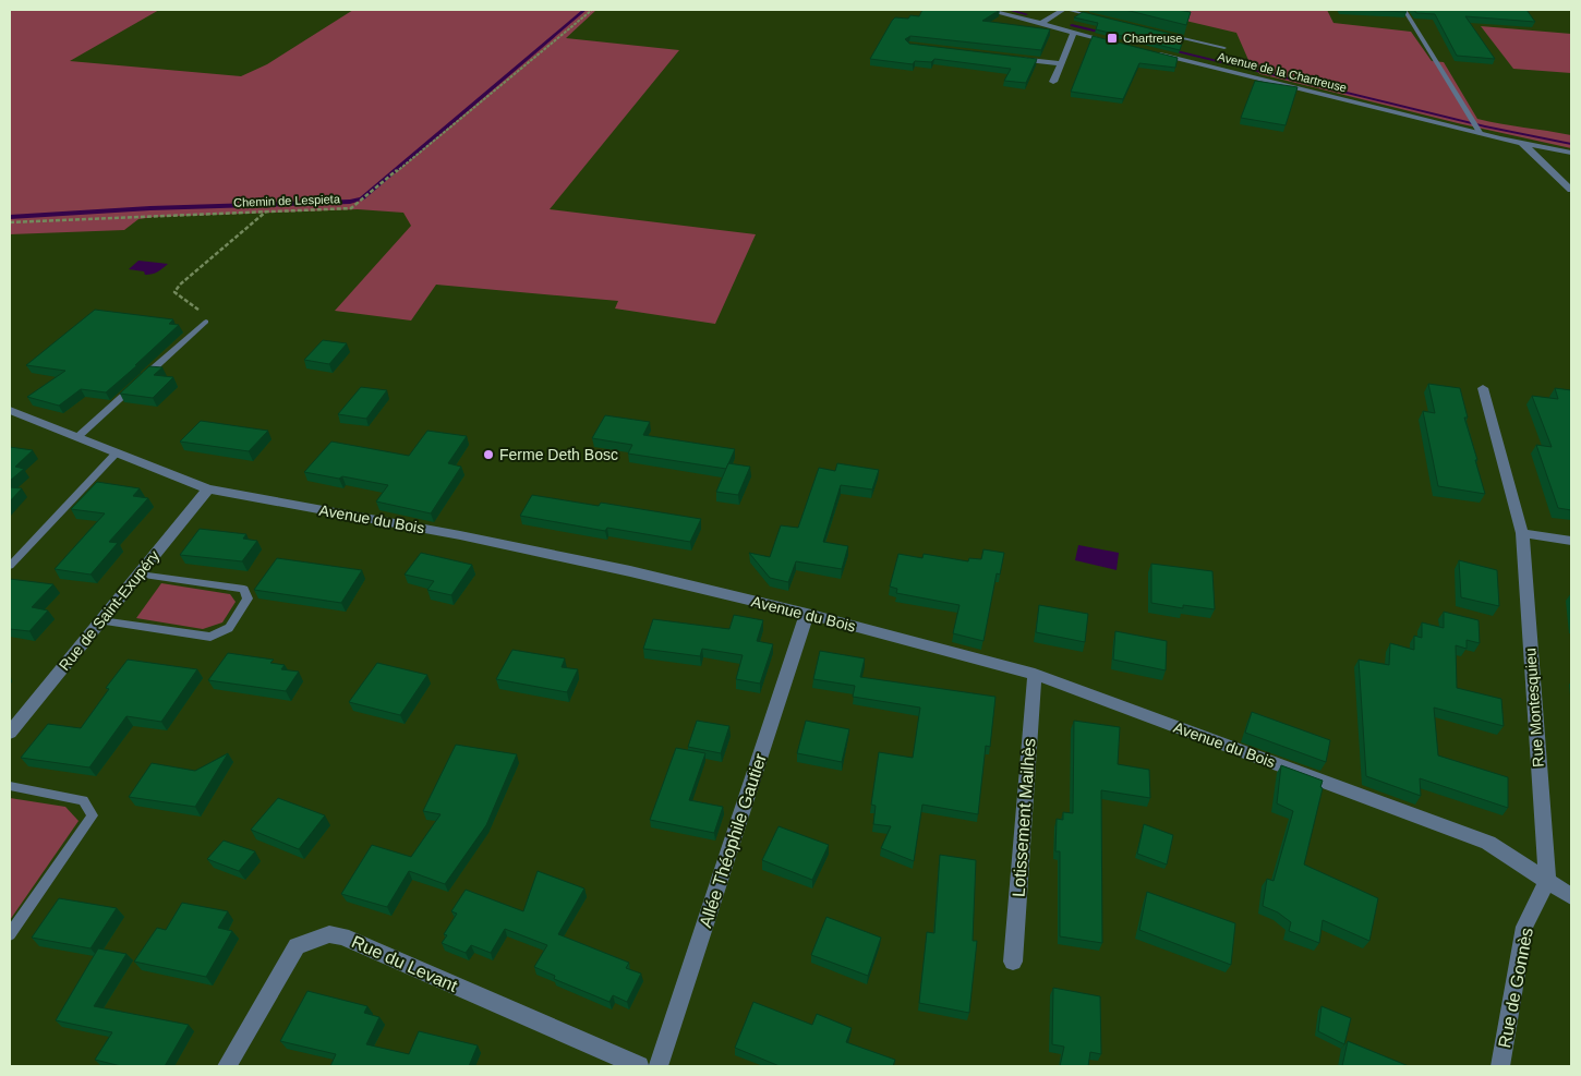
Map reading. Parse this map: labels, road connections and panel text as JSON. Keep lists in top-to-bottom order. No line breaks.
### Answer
{"streets":{"street":["Avenue de la Chartreuse","Avenue du Bois","Rue de Saint-Exupéry","Rue Montesquieu","Lotissement Mailhès","Allée Théophile Gautier","Rue du Levant","Rue de Gonnès"],"path":["Chemin de Lespieta"]},"crossings":[["Avenue du Bois","Rue de Saint-Exupéry"],["Avenue du Bois","Rue Montesquieu"],["Avenue du Bois","Lotissement Mailhès"],["Avenue du Bois","Allée Théophile Gautier"],["Avenue du Bois","Rue de Gonnès"],["Rue Montesquieu","Rue de Gonnès"]],"places":{"transit":["Chartreuse"],"other":["Ferme Deth Bosc"]}}
